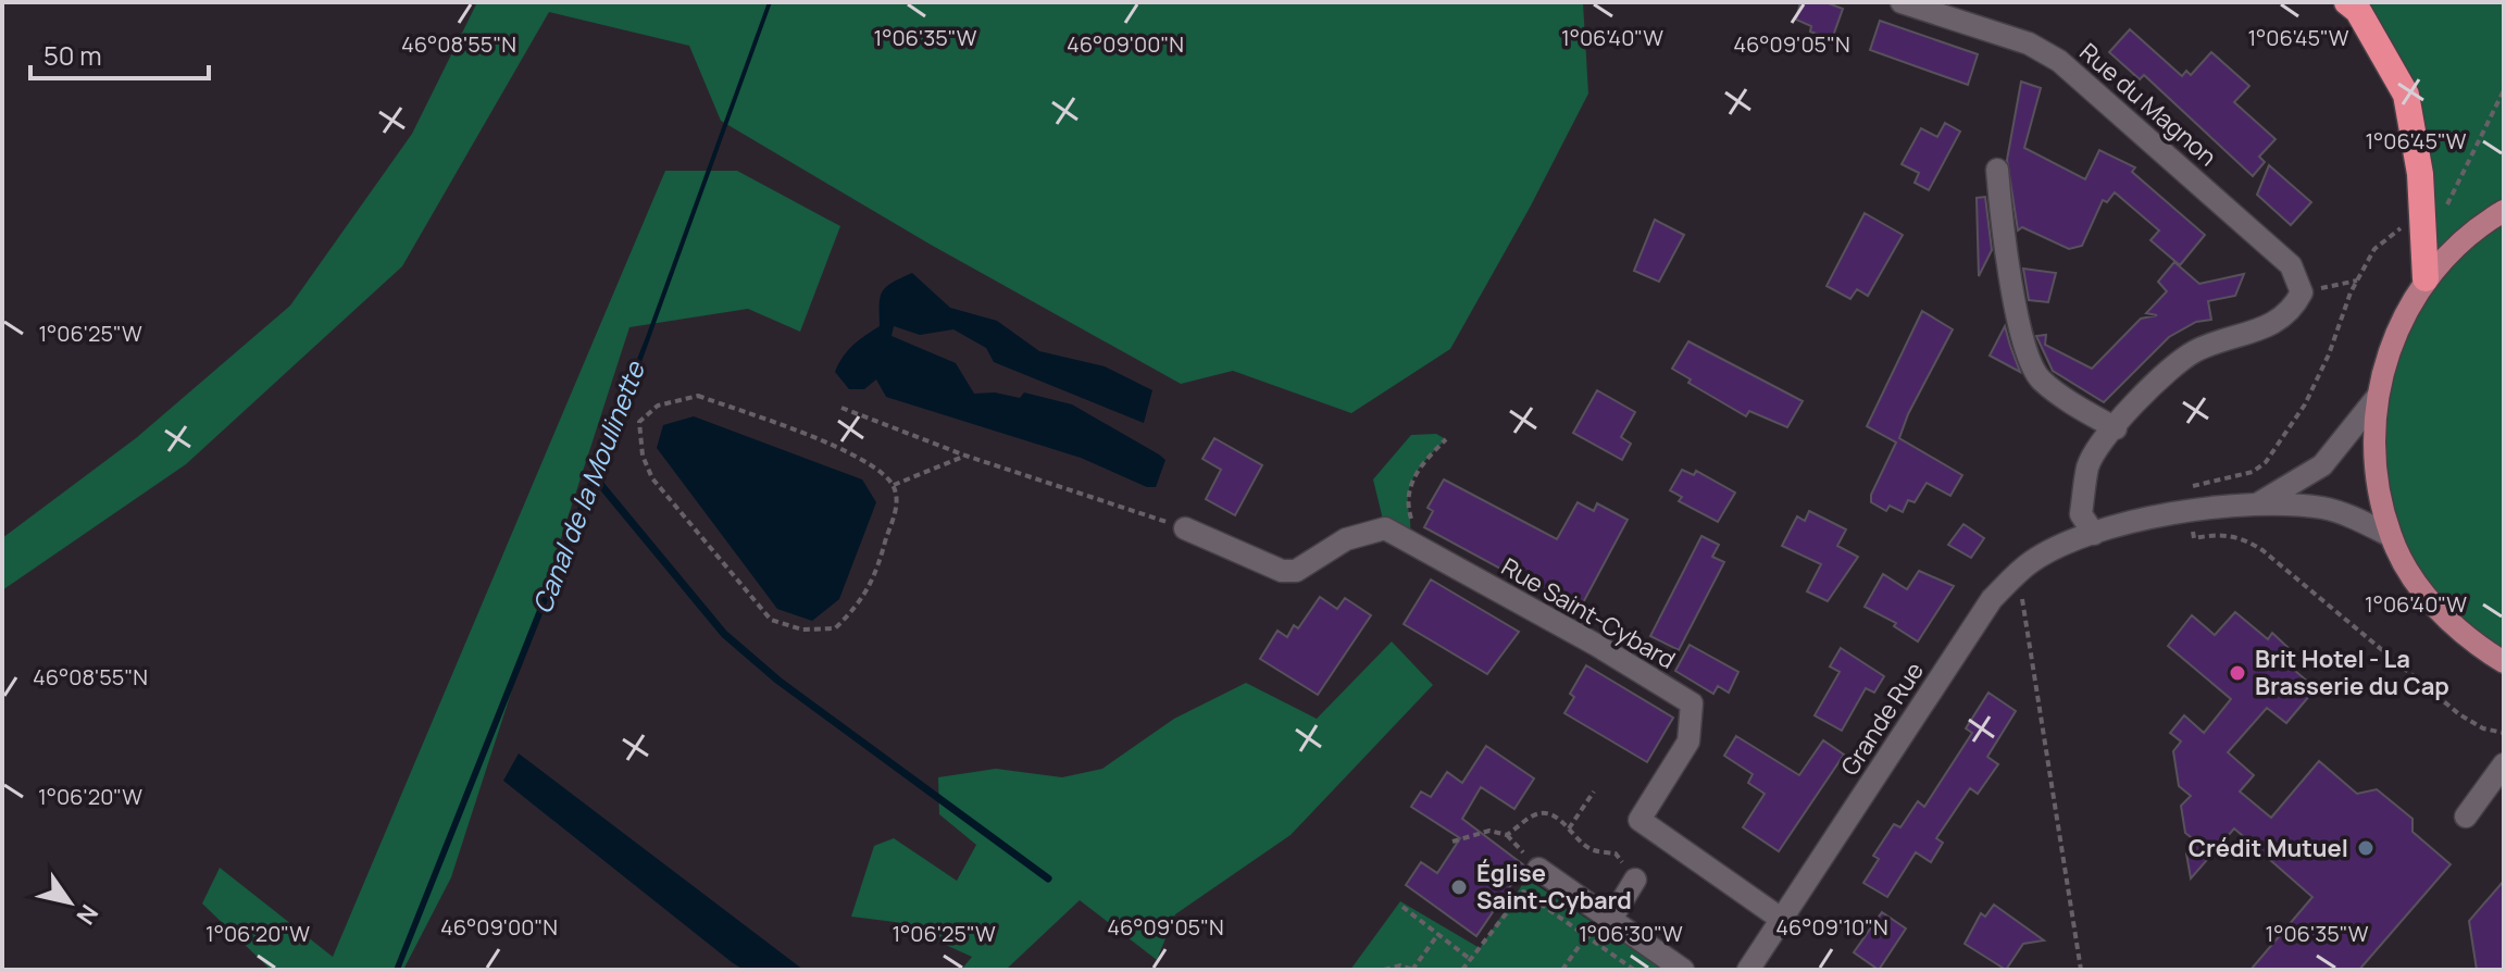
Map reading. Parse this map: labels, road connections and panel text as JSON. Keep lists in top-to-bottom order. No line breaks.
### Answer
{"streets":{"street":["Rue du Magnon","Rue Saint-Cybard","Grande Rue"]},"crossings":[["Rue Saint-Cybard","Grande Rue"]],"water":["Canal de la Moulinette"],"places":["Brit Hotel - La Brasserie du Cap","Crédit Mutuel","Église Saint-Cybard"],"scale_bar":"50 m","north":"bottom right","coordinates":["1°06'35\"W","1°06'40\"W","1°06'45\"W","46°08'55\"N","46°09'00\"N","46°09'05\"N","1°06'25\"W","1°06'20\"W","46°09'10\"N","1°06'30\"W"]}
